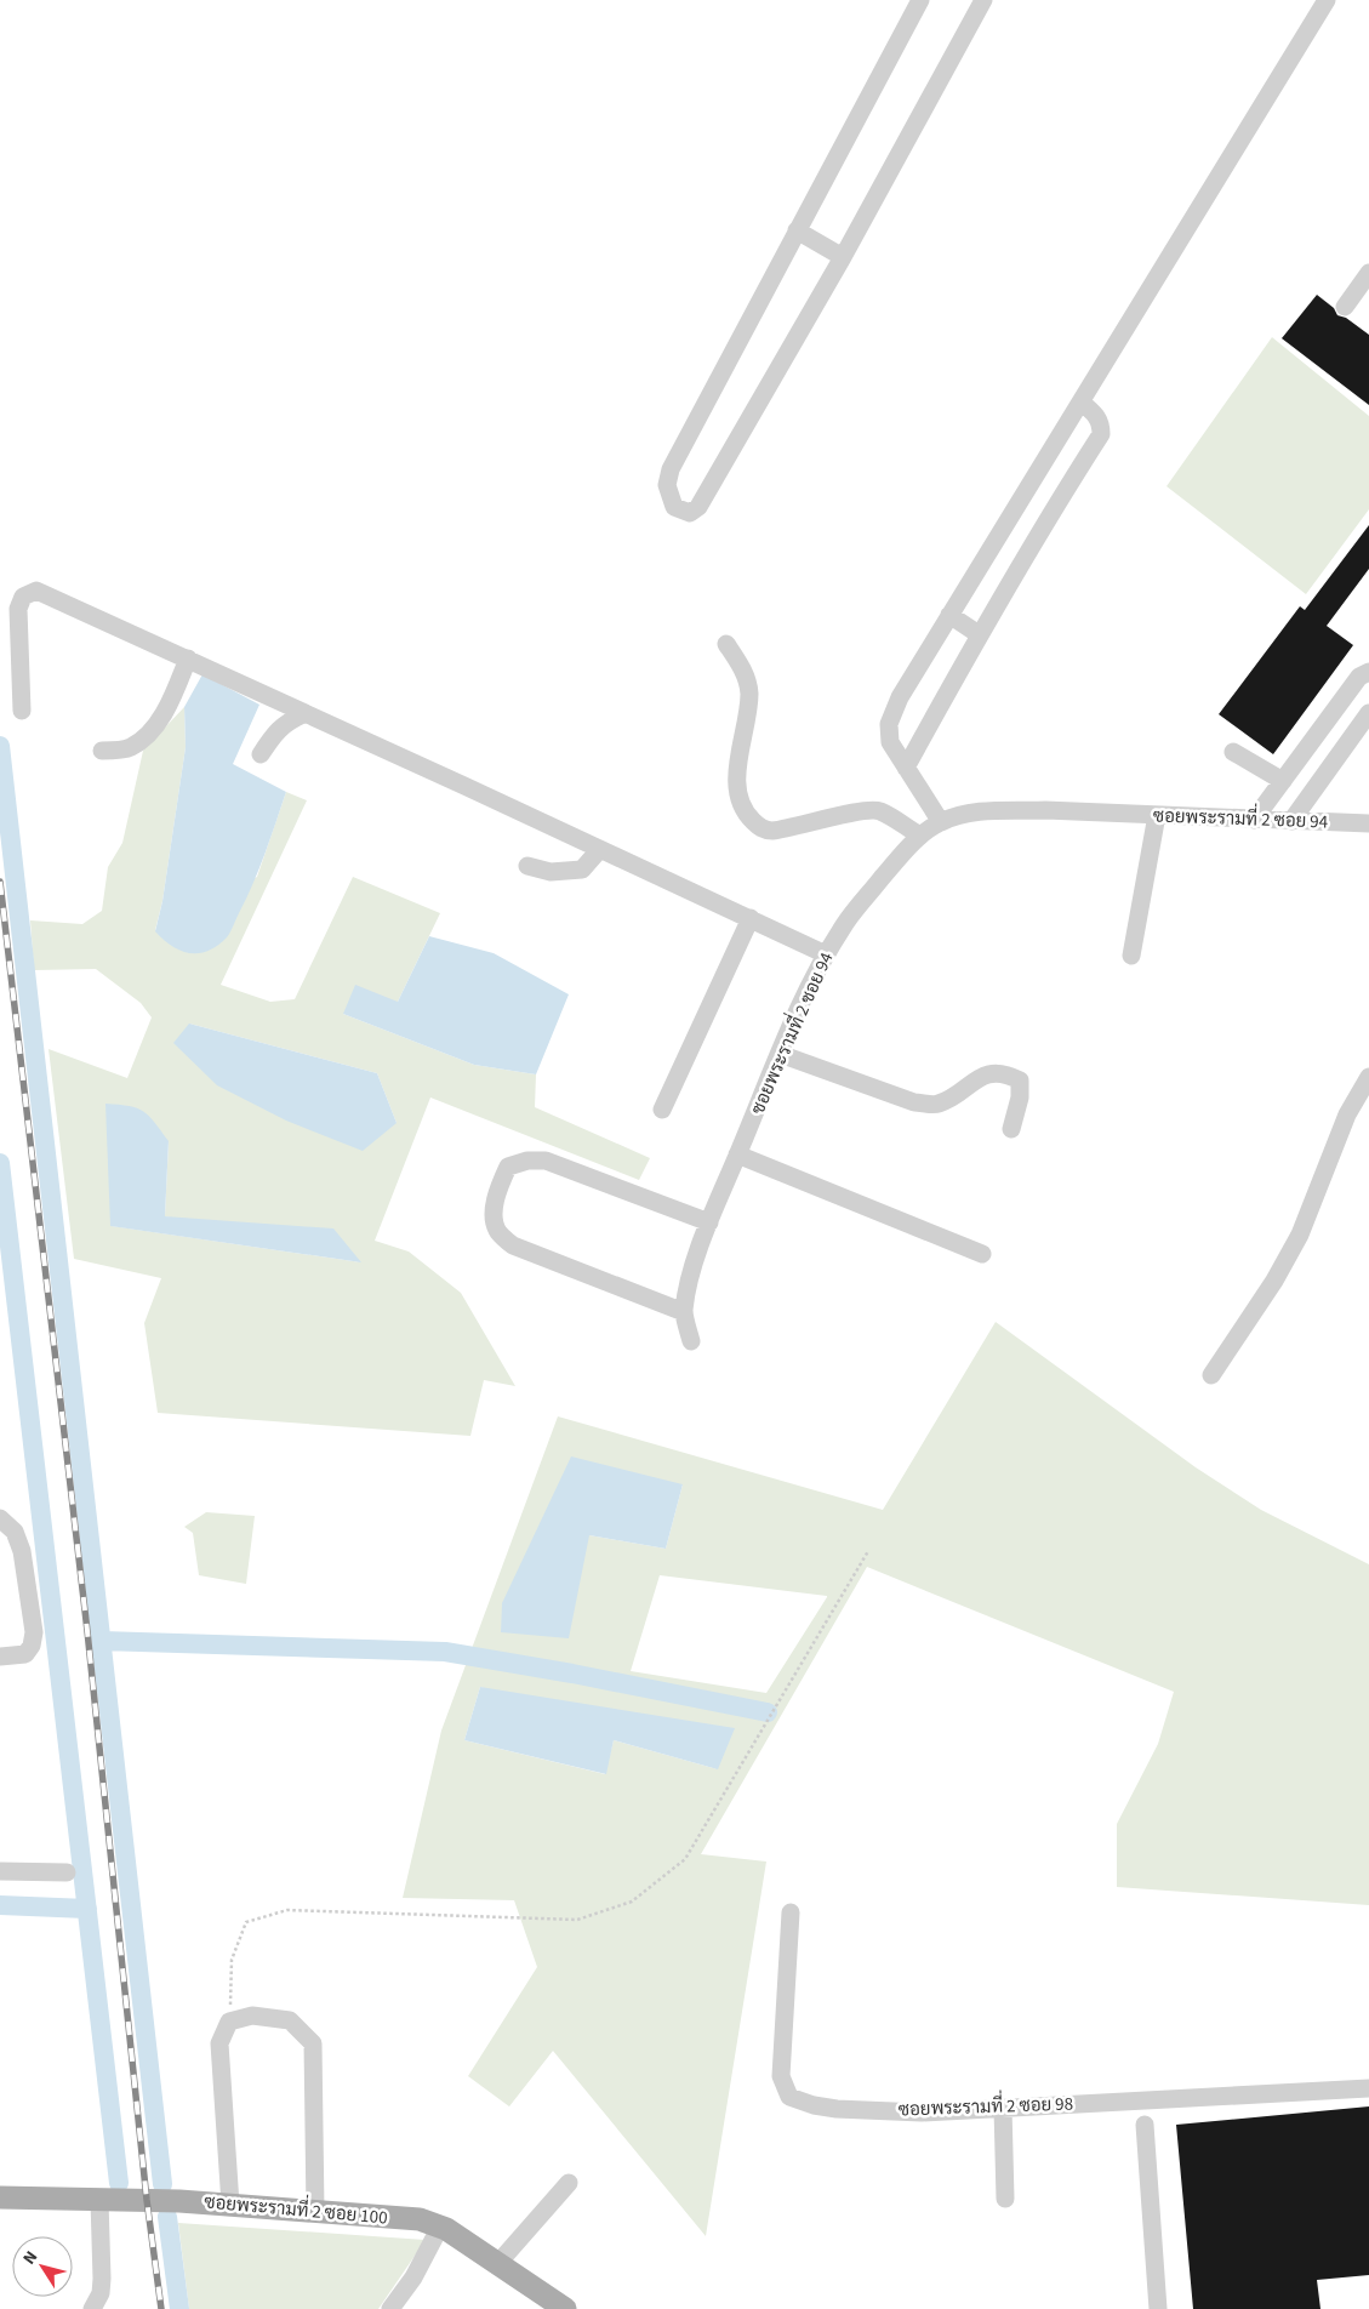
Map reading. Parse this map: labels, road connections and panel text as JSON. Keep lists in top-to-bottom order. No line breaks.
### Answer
{"streets":{"main road":["ซอยพระรามที่ 2 ซอย 100"],"street":["ซอยพระรามที่ 2 ซอย 94","ซอยพระรามที่ 2 ซอย 98"]},"north":"top left"}
